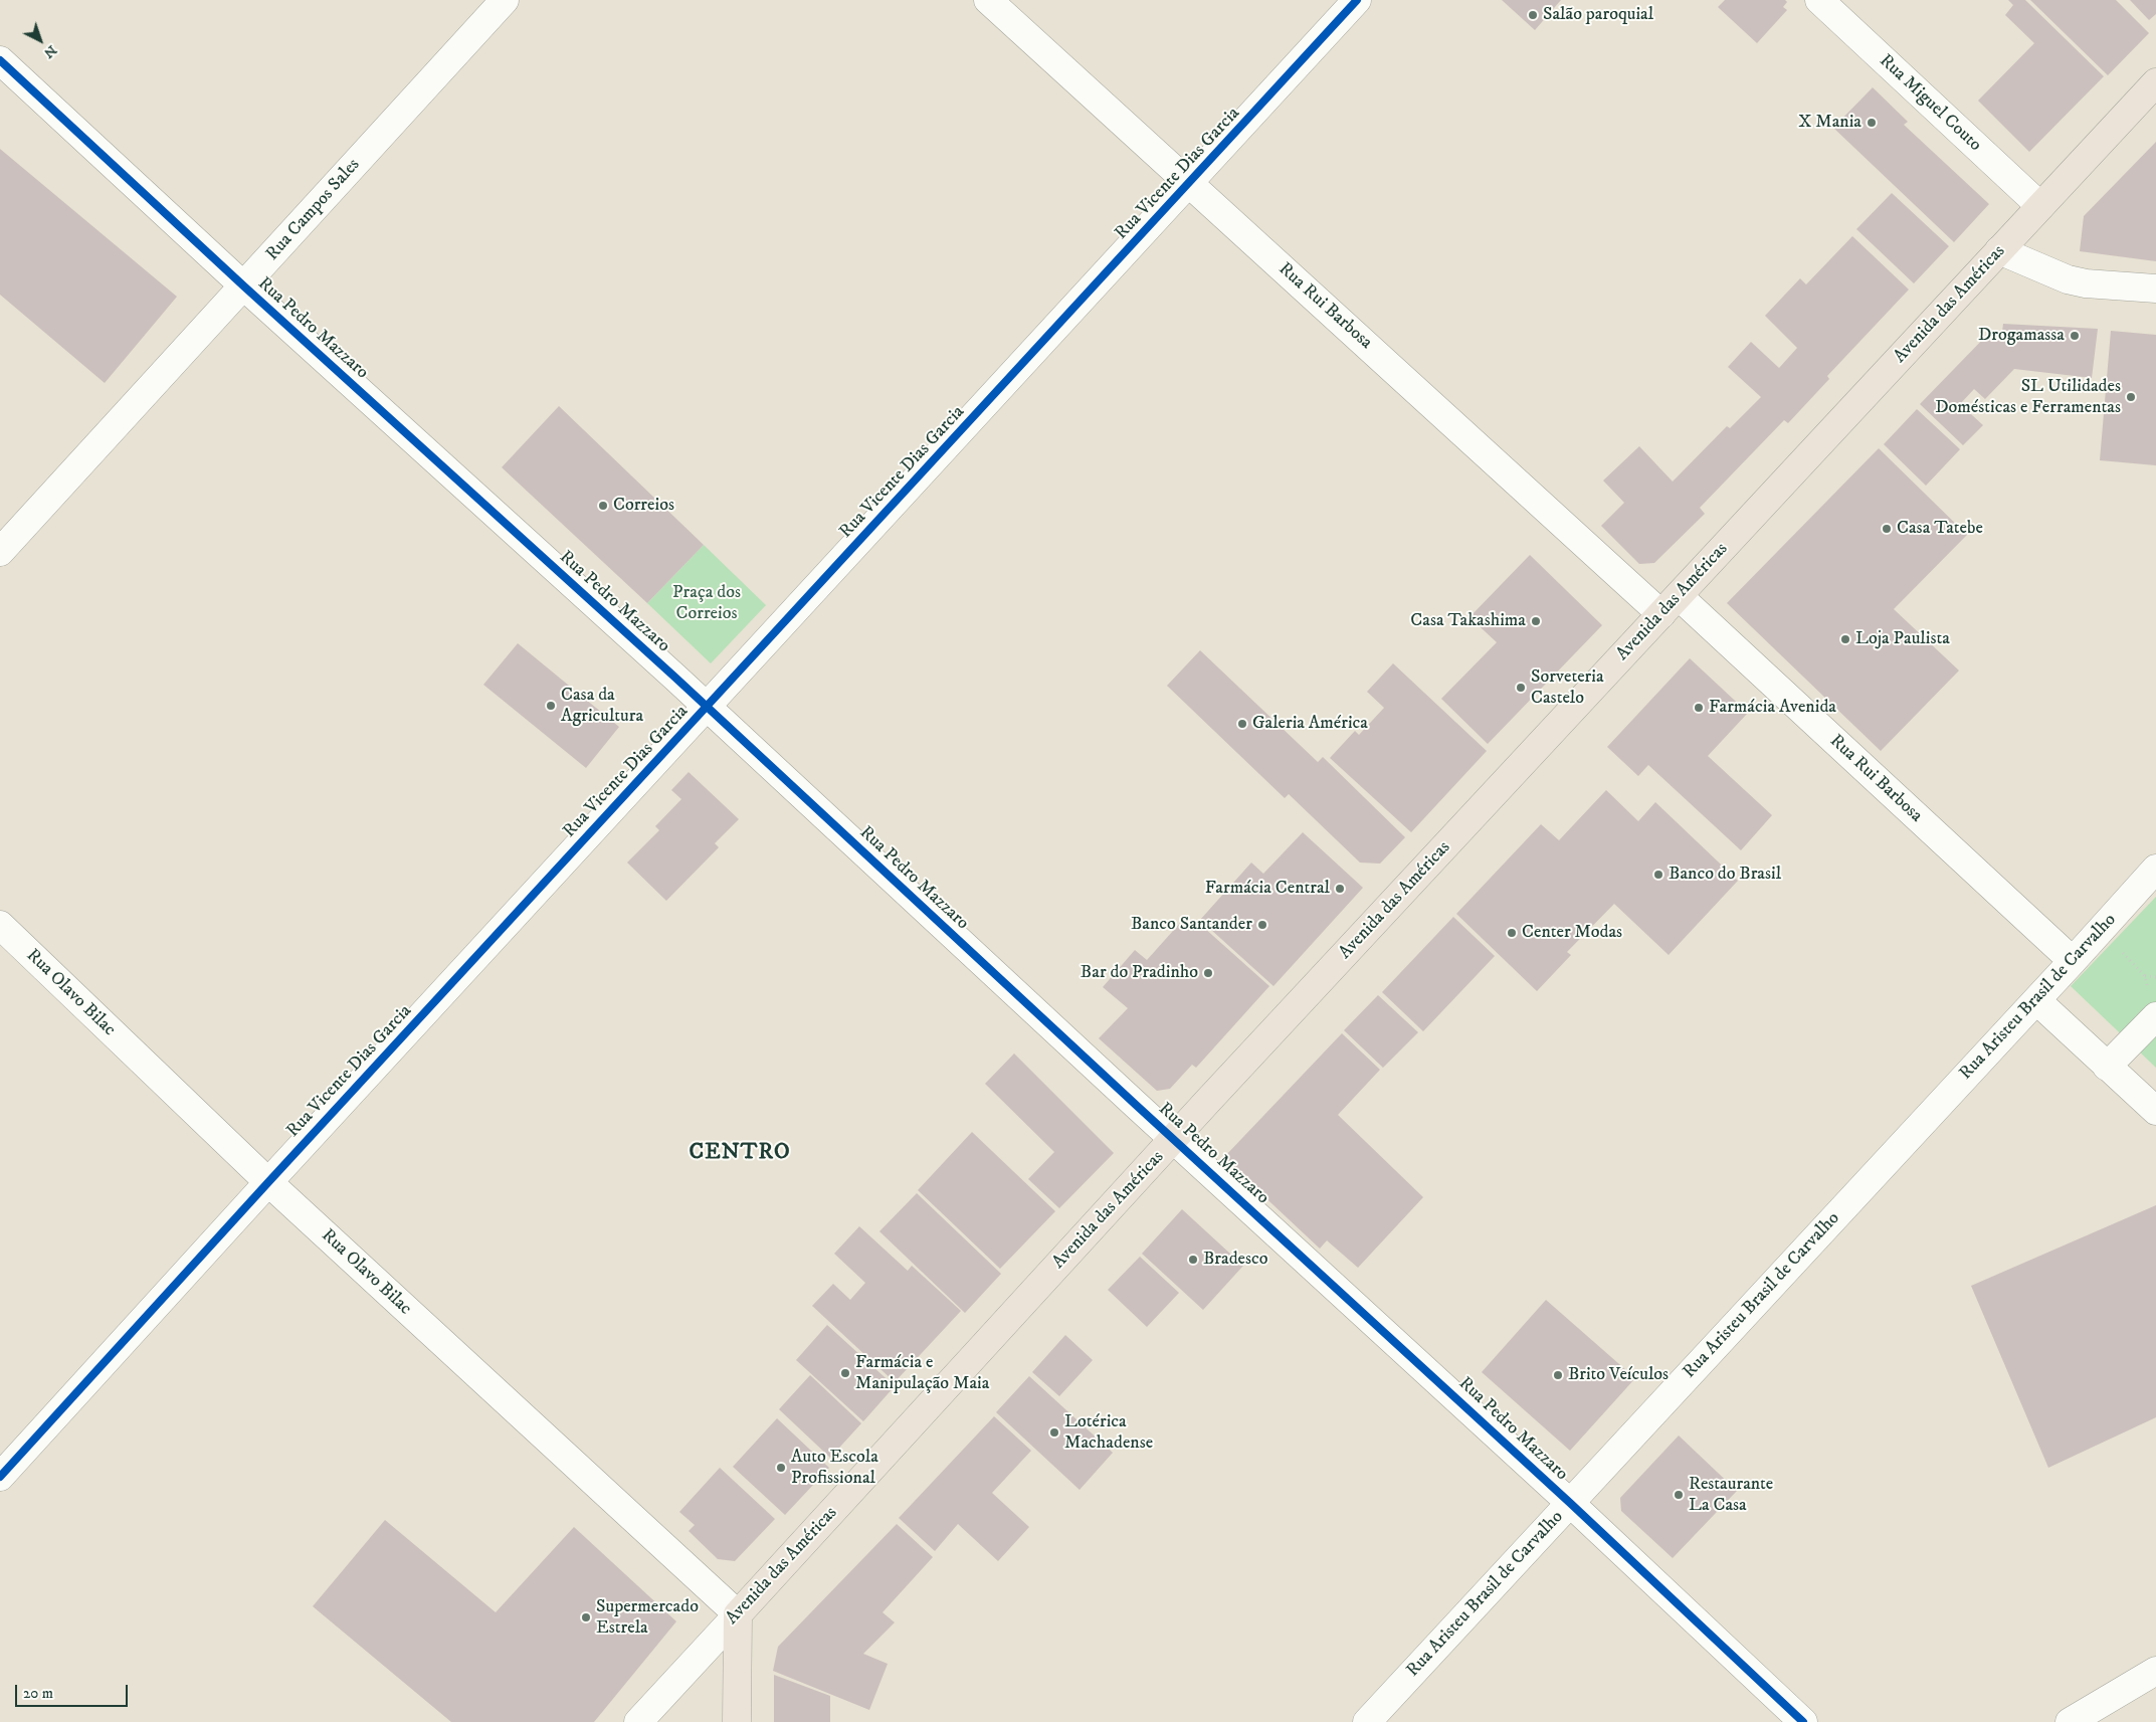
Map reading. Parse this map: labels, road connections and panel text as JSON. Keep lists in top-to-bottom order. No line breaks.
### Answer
{"streets":{"main road":["Avenida das Américas"],"street":["Rua Miguel Couto","Rua Vicente Dias Garcia","Rua Campos Sales","Rua Rui Barbosa","Rua Pedro Mazzaro","Rua Olavo Bilac","Rua Aristeu Brasil de Carvalho"]},"crossings":[["Rua Miguel Couto","Avenida das Américas"],["Rua Vicente Dias Garcia","Rua Rui Barbosa"],["Rua Vicente Dias Garcia","Rua Pedro Mazzaro"],["Rua Vicente Dias Garcia","Rua Olavo Bilac"],["Rua Campos Sales","Rua Pedro Mazzaro"],["Avenida das Américas","Rua Rui Barbosa"],["Avenida das Américas","Rua Pedro Mazzaro"],["Avenida das Américas","Rua Olavo Bilac"],["Rua Rui Barbosa","Rua Aristeu Brasil de Carvalho"],["Rua Pedro Mazzaro","Rua Aristeu Brasil de Carvalho"]],"districts":["CENTRO"],"parks":["Praça dos Correios"],"places":["Salão paroquial","X Mania","Drogamassa","SL Utilidades Domésticas e Ferramentas","Correios","Casa Tatebe","Casa Takashima","Loja Paulista","Sorveteria Castelo","Casa da Agricultura","Farmácia Avenida","Galeria América","Banco do Brasil","Farmácia Central","Banco Santander","Center Modas","Bar do Pradinho","Bradesco","Farmácia e Manipulação Maia","Brito Veículos","Lotérica Machadense","Auto Escola Profissional","Restaurante La Casa","Supermercado Estrela"],"scale_bar":"20 m","north":"bottom right"}
